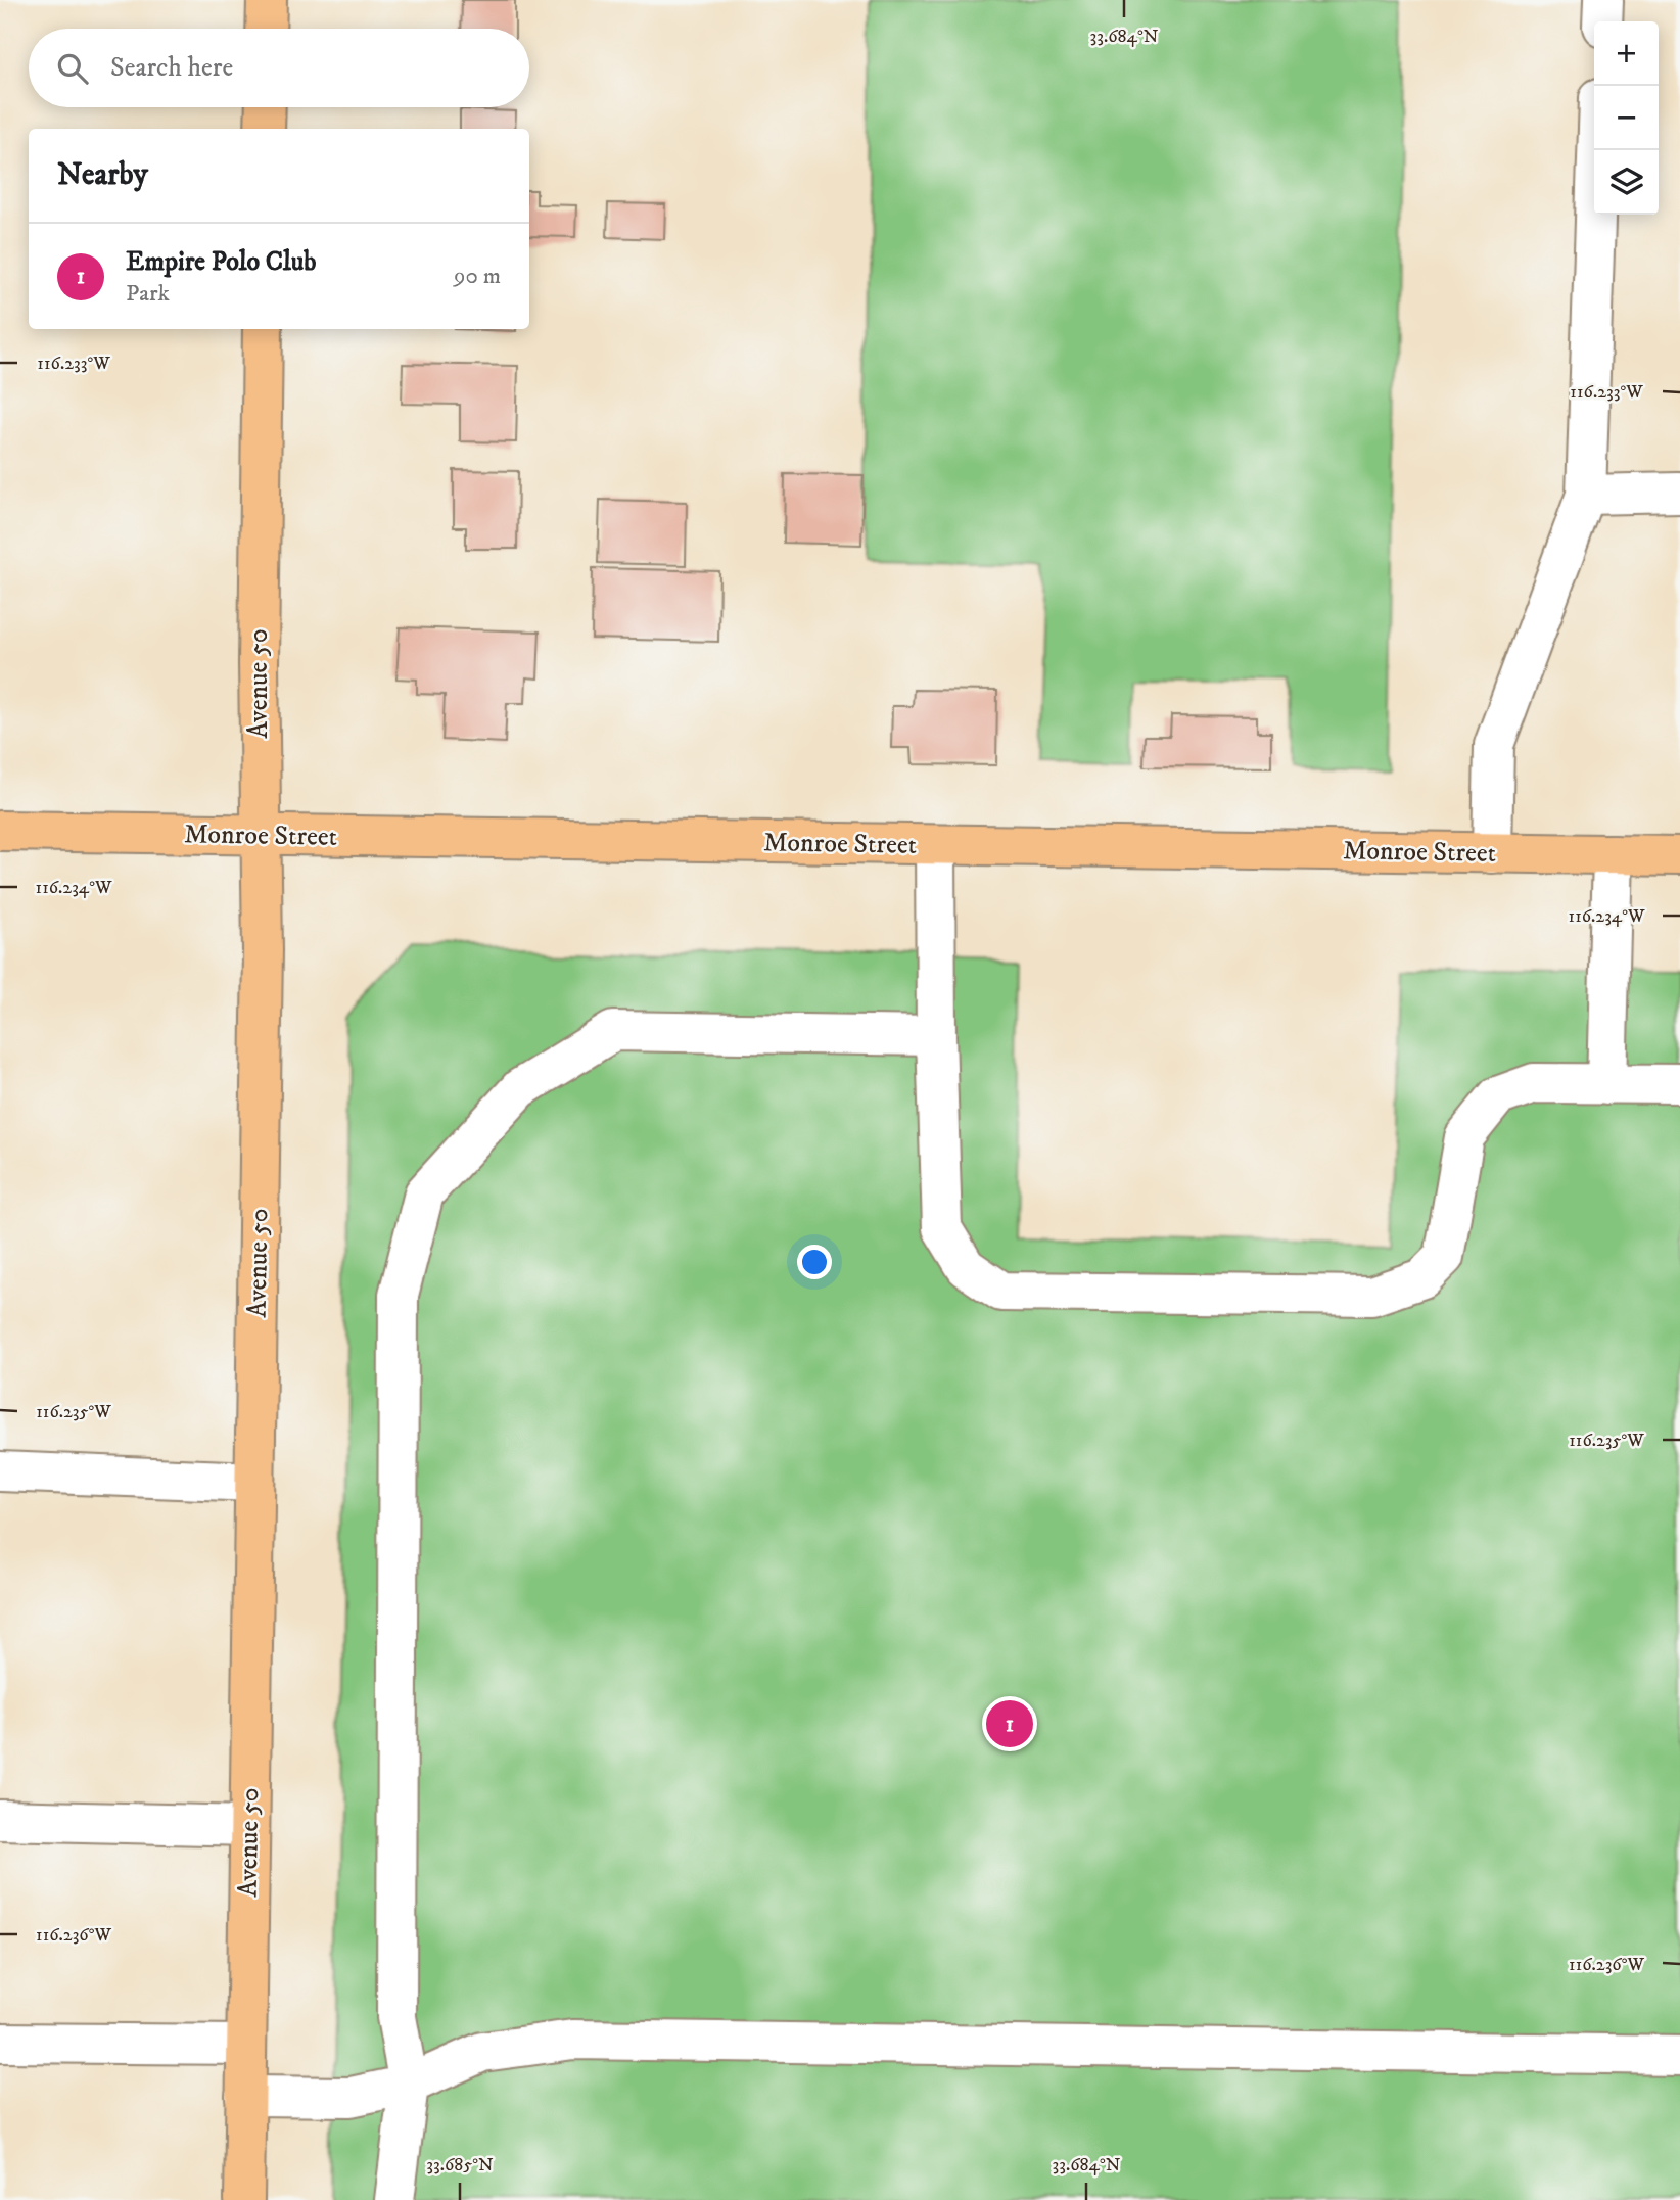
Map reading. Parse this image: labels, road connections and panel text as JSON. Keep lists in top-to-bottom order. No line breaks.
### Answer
{"streets":{"main road":["Avenue 50","Monroe Street"]},"crossings":[["Avenue 50","Monroe Street"]],"page":{"map_buttons":["+","−"],"search":"Search here","heading":"Nearby","list":[{"mark":"1","name":"Empire Polo Club","note":"Park","value":"90 m"}],"pins":"1"},"coordinates":["33.684°N","116.233°W","116.234°W","116.235°W","116.236°W","33.685°N"]}
